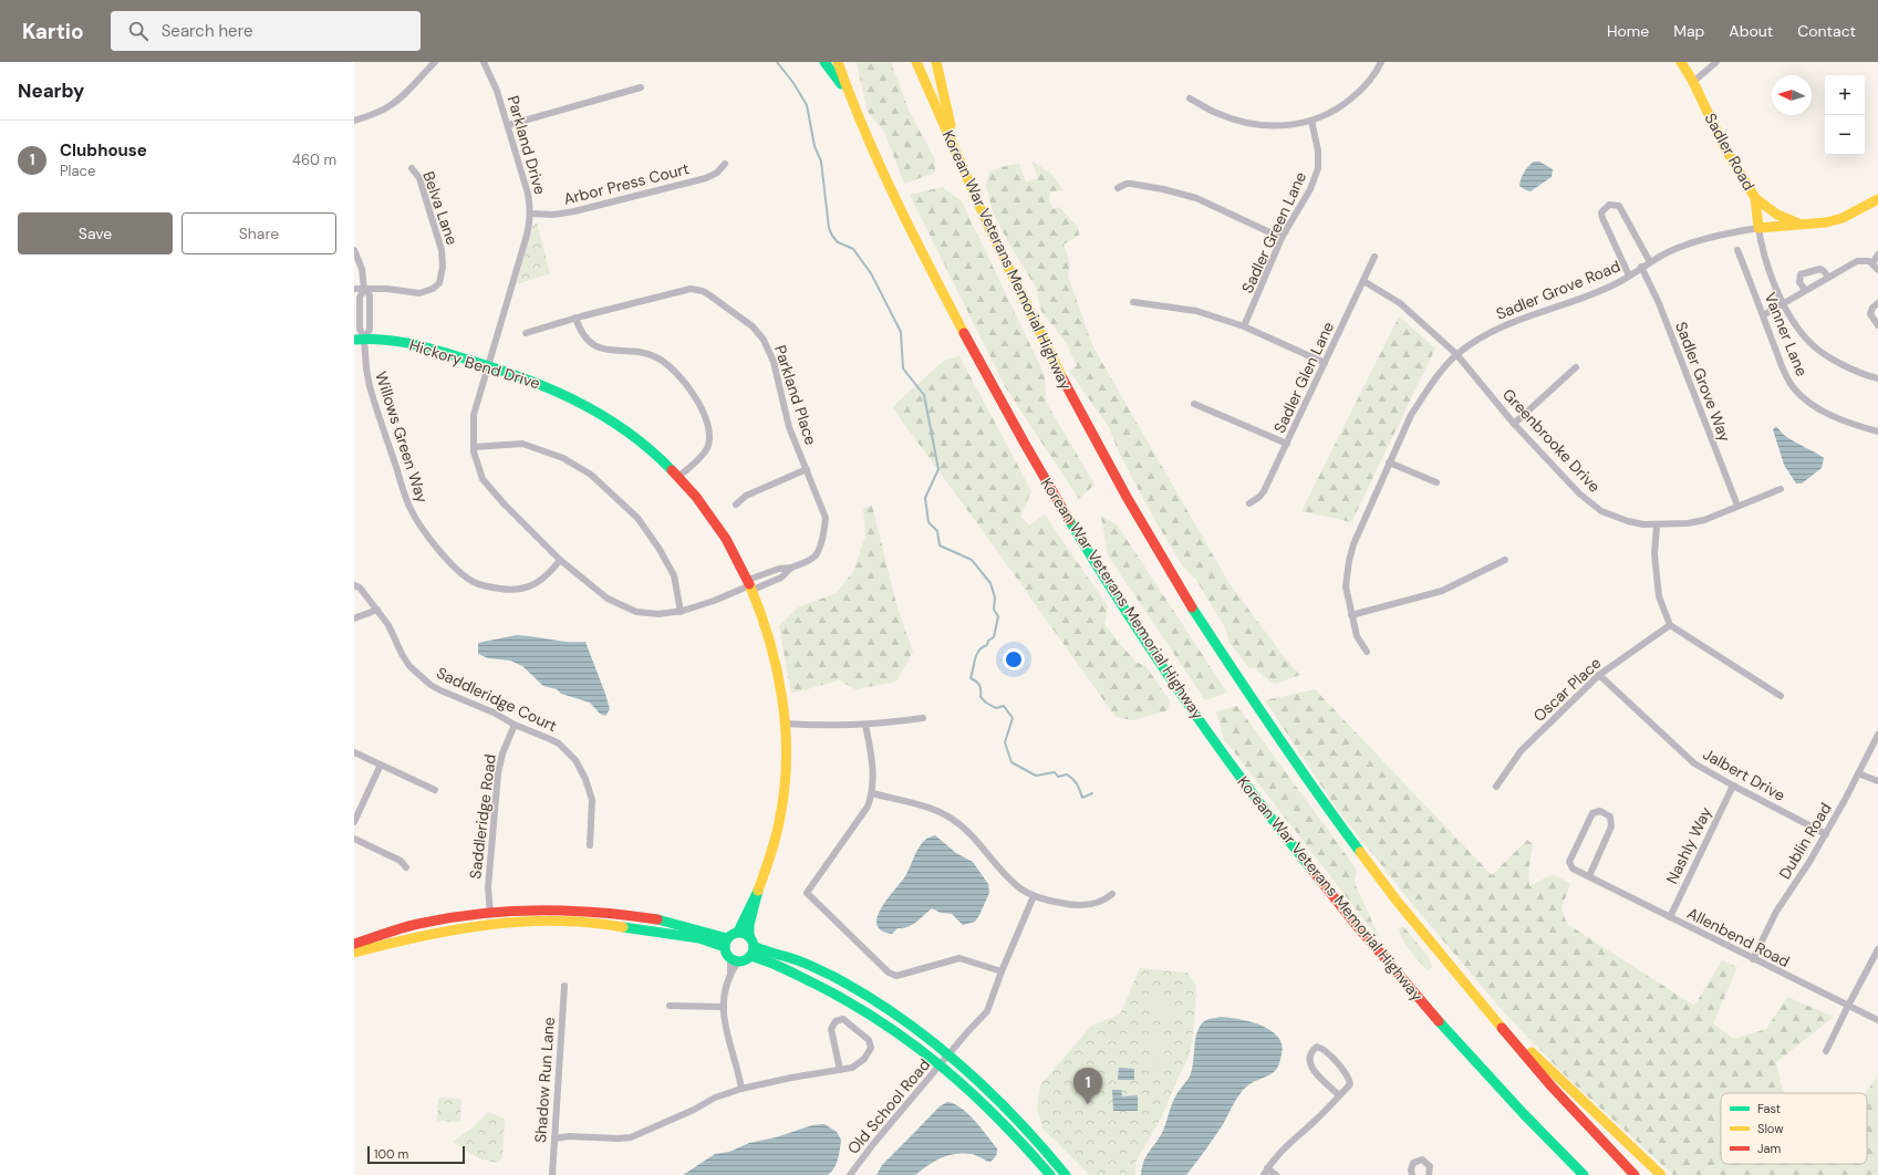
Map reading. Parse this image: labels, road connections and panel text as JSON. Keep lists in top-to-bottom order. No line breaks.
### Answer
{"streets":{"main road":["Sadler Road","Korean War Veterans Memorial Highway","Hickory Bend Drive"],"street":["Parkland Drive","Arbor Press Court","Belva Lane","Sadler Green Lane","Sadler Grove Road","Vanner Lane","Sadler Glen Lane","Sadler Grove Way","Parkland Place","Willows Green Way","Greenbrooke Drive","Oscar Place","Saddleridge Court","Jalbert Drive","Saddleridge Road","Dublin Road","Nashly Way","Allenbend Road","Shadow Run Lane","Old School Road"]},"crossings":[["Parkland Drive","Arbor Press Court"],["Parkland Drive","Hickory Bend Drive"],["Parkland Drive","Parkland Place"],["Parkland Drive","Willows Green Way"],["Sadler Road","Sadler Grove Road"],["Belva Lane","Willows Green Way"],["Sadler Grove Road","Sadler Grove Way"],["Sadler Grove Road","Greenbrooke Drive"],["Hickory Bend Drive","Parkland Place"],["Hickory Bend Drive","Willows Green Way"],["Sadler Glen Lane","Greenbrooke Drive"],["Sadler Grove Way","Greenbrooke Drive"],["Oscar Place","Jalbert Drive"],["Saddleridge Court","Saddleridge Road"],["Jalbert Drive","Dublin Road"],["Jalbert Drive","Nashly Way"],["Dublin Road","Allenbend Road"],["Nashly Way","Allenbend Road"]],"legend":["Fast","Slow","Jam"],"scale_bar":"100 m","north":"left","page":{"header":"Kartio","search":"Search here","nav":["Home","Map","About","Contact"],"heading":"Nearby","map_buttons":["+","−"],"list":[{"mark":"1","name":"Clubhouse","note":"Place","value":"460 m"}],"buttons":["Save","Share"],"pins":"1","scale":"100 m"}}
